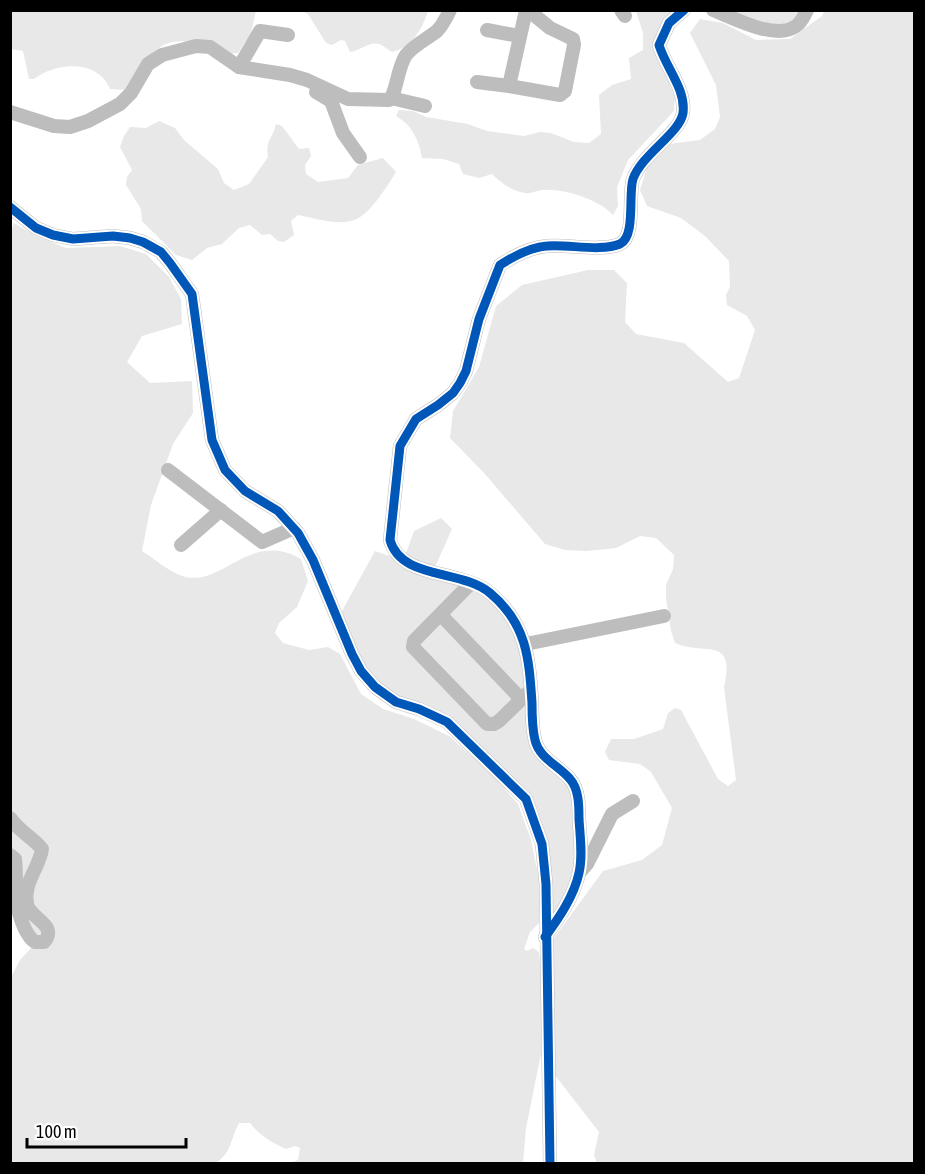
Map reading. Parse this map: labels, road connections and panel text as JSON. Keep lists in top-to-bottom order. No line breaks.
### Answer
{"scale_bar":"100 m"}
